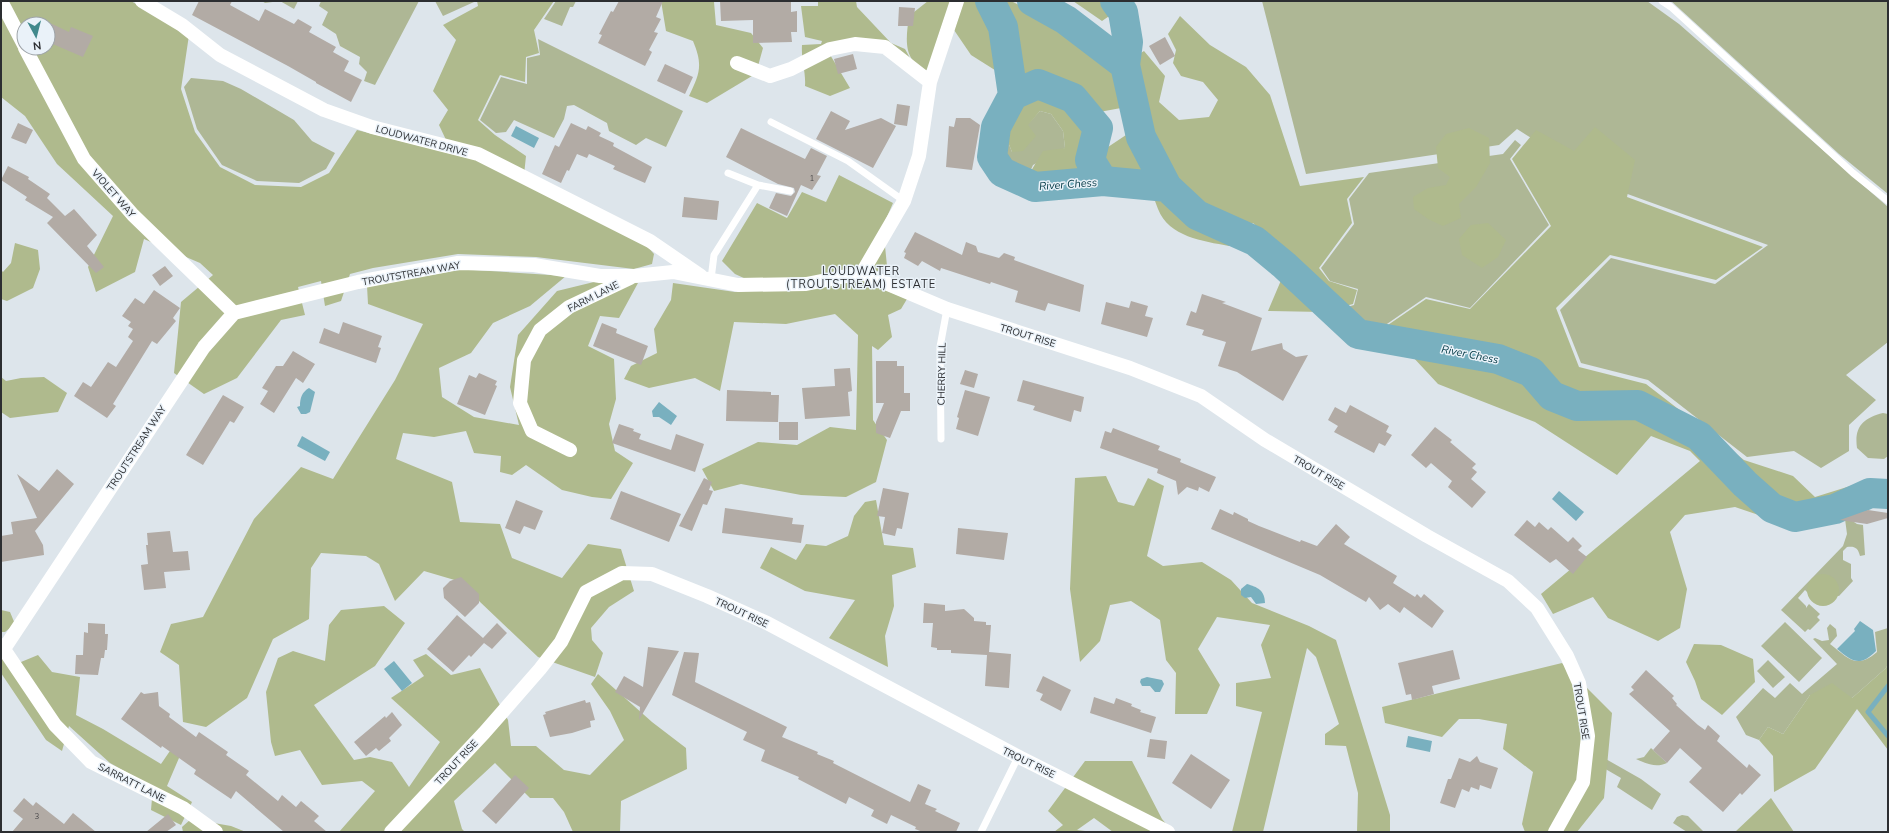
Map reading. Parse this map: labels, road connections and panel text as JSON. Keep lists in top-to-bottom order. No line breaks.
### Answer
{"streets":{"street":["LOUDWATER DRIVE","VIOLET WAY","TROUTSTREAM WAY","FARM LANE","TROUT RISE","SARRATT LANE"],"lane":["CHERRY HILL"]},"crossings":[["LOUDWATER DRIVE","TROUTSTREAM WAY"],["VIOLET WAY","TROUTSTREAM WAY"],["TROUTSTREAM WAY","FARM LANE"],["TROUTSTREAM WAY","TROUT RISE"],["TROUTSTREAM WAY","SARRATT LANE"],["TROUT RISE","CHERRY HILL"]],"districts":["LOUDWATER (TROUTSTREAM) ESTATE"],"water":["River Chess"],"house_numbers":["1","3"],"north":"bottom"}
